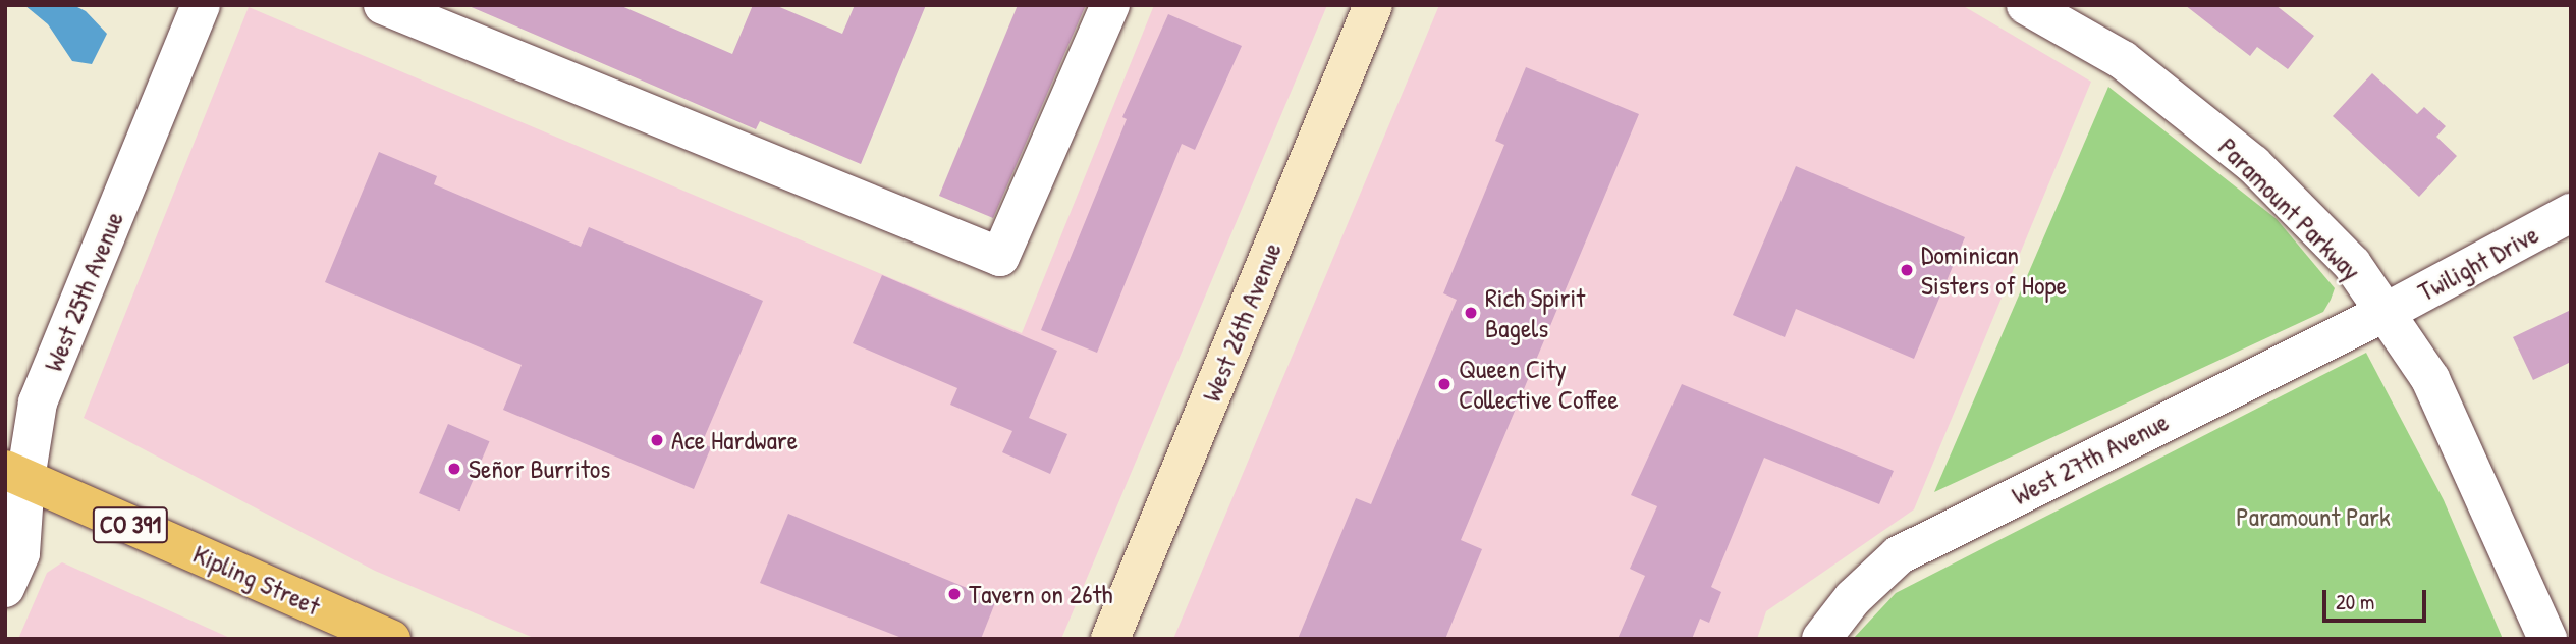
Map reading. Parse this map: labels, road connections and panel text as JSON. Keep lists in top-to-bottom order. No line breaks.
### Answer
{"streets":{"main road":["CO 391","Kipling Street"],"street":["Paramount Parkway","Twilight Drive","West 25th Avenue","West 26th Avenue","West 27th Avenue"]},"crossings":[["Paramount Parkway","Twilight Drive"],["Paramount Parkway","West 27th Avenue"],["Twilight Drive","West 27th Avenue"],["West 25th Avenue","Kipling Street"]],"parks":["Paramount Park"],"places":["Dominican Sisters of Hope","Rich Spirit Bagels","Queen City Collective Coffee","Ace Hardware","Señor Burritos","Tavern on 26th"],"scale_bar":"20 m"}
